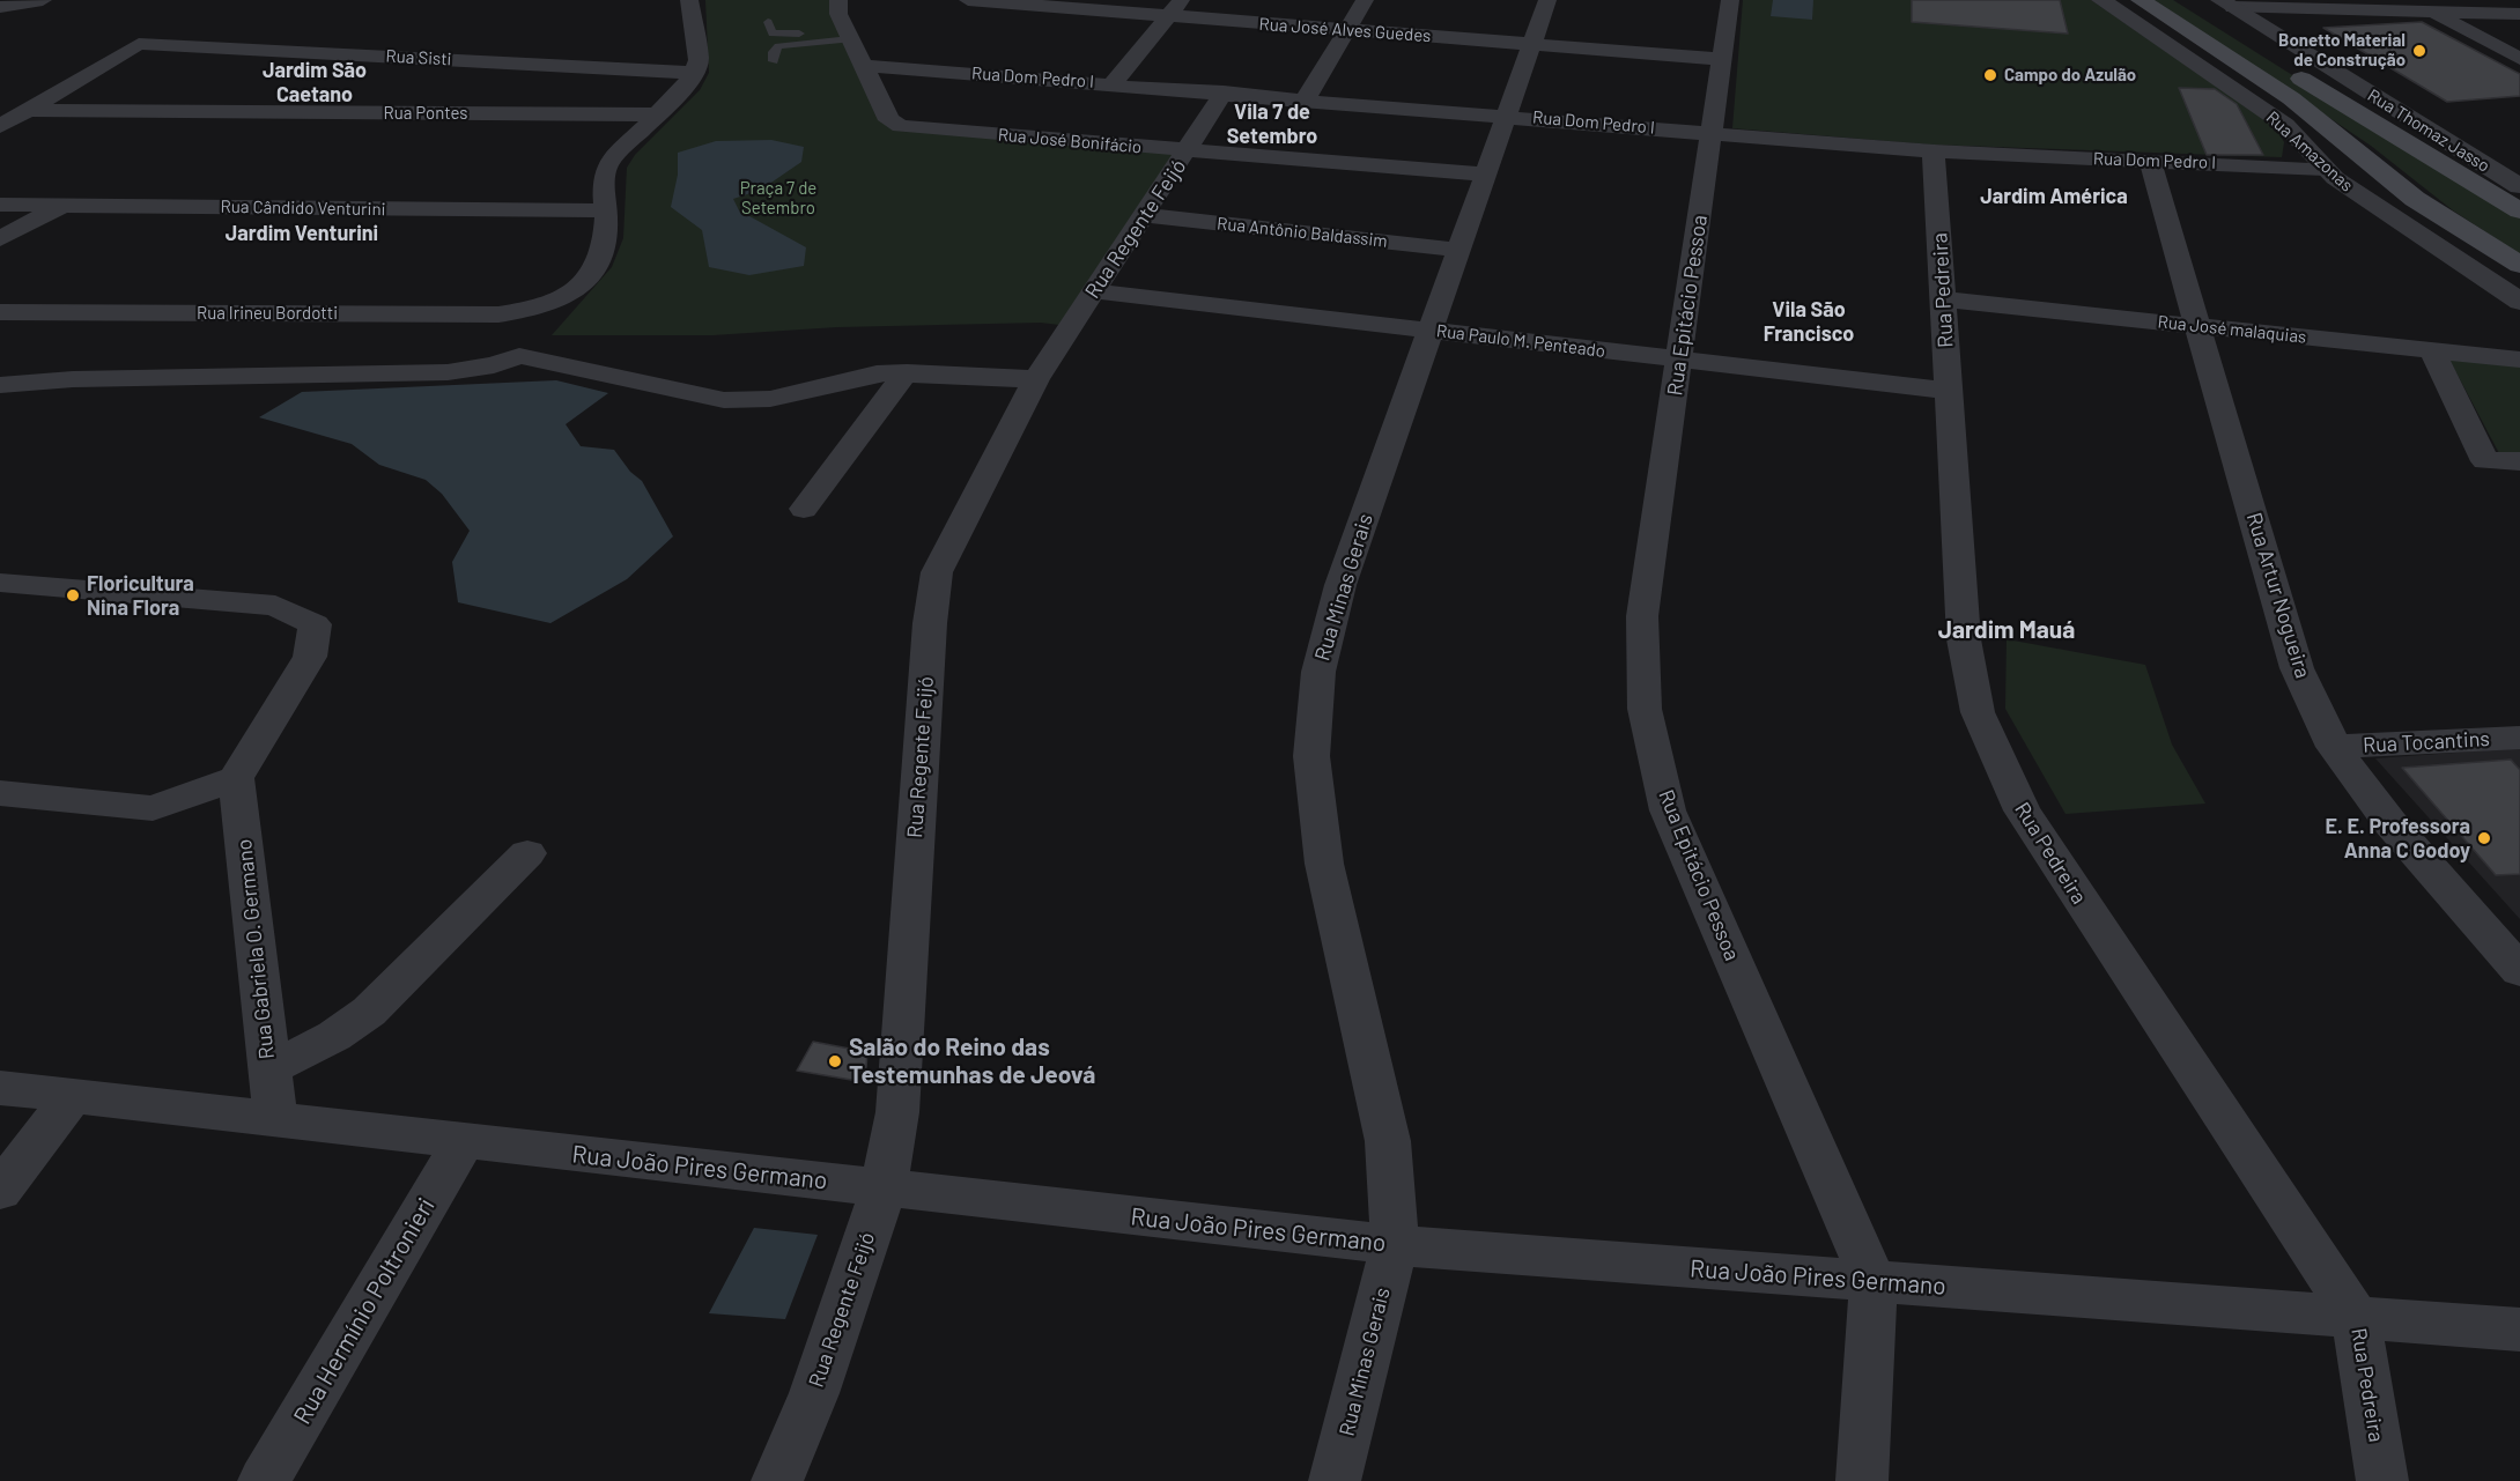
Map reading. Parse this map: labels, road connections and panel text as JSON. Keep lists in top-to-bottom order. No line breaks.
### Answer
{"streets":{"street":["Rua José Alves Guedes","Rua Sisti","Rua Dom Pedro I","Rua Pontes","Rua Thomaz Jasso","Rua José Bonifácio","Rua Amazonas","Rua Cândido Venturini","Rua Regente Feijó","Rua Antônio Baldassim","Rua Pedreira","Rua Epitácio Pessoa","Rua Irineu Bordotti","Rua José malaquias","Rua Paulo M. Penteado","Rua Minas Gerais","Rua Artur Nogueira","Rua Tocantins","Rua Gabriela O. Germano","Rua João Pires Germano","Rua Hermínio Poltronieri"]},"crossings":[["Rua José Alves Guedes","Rua Epitácio Pessoa"],["Rua José Alves Guedes","Rua Minas Gerais"],["Rua Sisti","Rua Pontes"],["Rua Sisti","Rua Irineu Bordotti"],["Rua Dom Pedro I","Rua José Bonifácio"],["Rua Dom Pedro I","Rua Amazonas"],["Rua Dom Pedro I","Rua Regente Feijó"],["Rua Dom Pedro I","Rua Pedreira"],["Rua Dom Pedro I","Rua Epitácio Pessoa"],["Rua Dom Pedro I","Rua Minas Gerais"],["Rua Dom Pedro I","Rua Artur Nogueira"],["Rua Pontes","Rua Irineu Bordotti"],["Rua José Bonifácio","Rua Regente Feijó"],["Rua José Bonifácio","Rua Minas Gerais"],["Rua Cândido Venturini","Rua Irineu Bordotti"],["Rua Regente Feijó","Rua Antônio Baldassim"],["Rua Regente Feijó","Rua Paulo M. Penteado"],["Rua Regente Feijó","Rua João Pires Germano"],["Rua Antônio Baldassim","Rua Minas Gerais"],["Rua Pedreira","Rua José malaquias"],["Rua Pedreira","Rua Paulo M. Penteado"],["Rua Pedreira","Rua João Pires Germano"],["Rua Epitácio Pessoa","Rua Paulo M. Penteado"],["Rua Epitácio Pessoa","Rua João Pires Germano"],["Rua José malaquias","Rua Artur Nogueira"],["Rua Paulo M. Penteado","Rua Minas Gerais"],["Rua Minas Gerais","Rua João Pires Germano"],["Rua Artur Nogueira","Rua Tocantins"],["Rua Gabriela O. Germano","Rua João Pires Germano"],["Rua João Pires Germano","Rua Hermínio Poltronieri"]],"districts":["Jardim São Caetano","Vila 7 de Setembro","Jardim América","Jardim Venturini","Vila São Francisco","Jardim Mauá"],"parks":["Praça 7 de Setembro"],"places":["Bonetto Material de Construção","Campo do Azulão","Floricultura Nina Flora","E. E. Professora Anna C Godoy","Salão do Reino das Testemunhas de Jeová"]}
